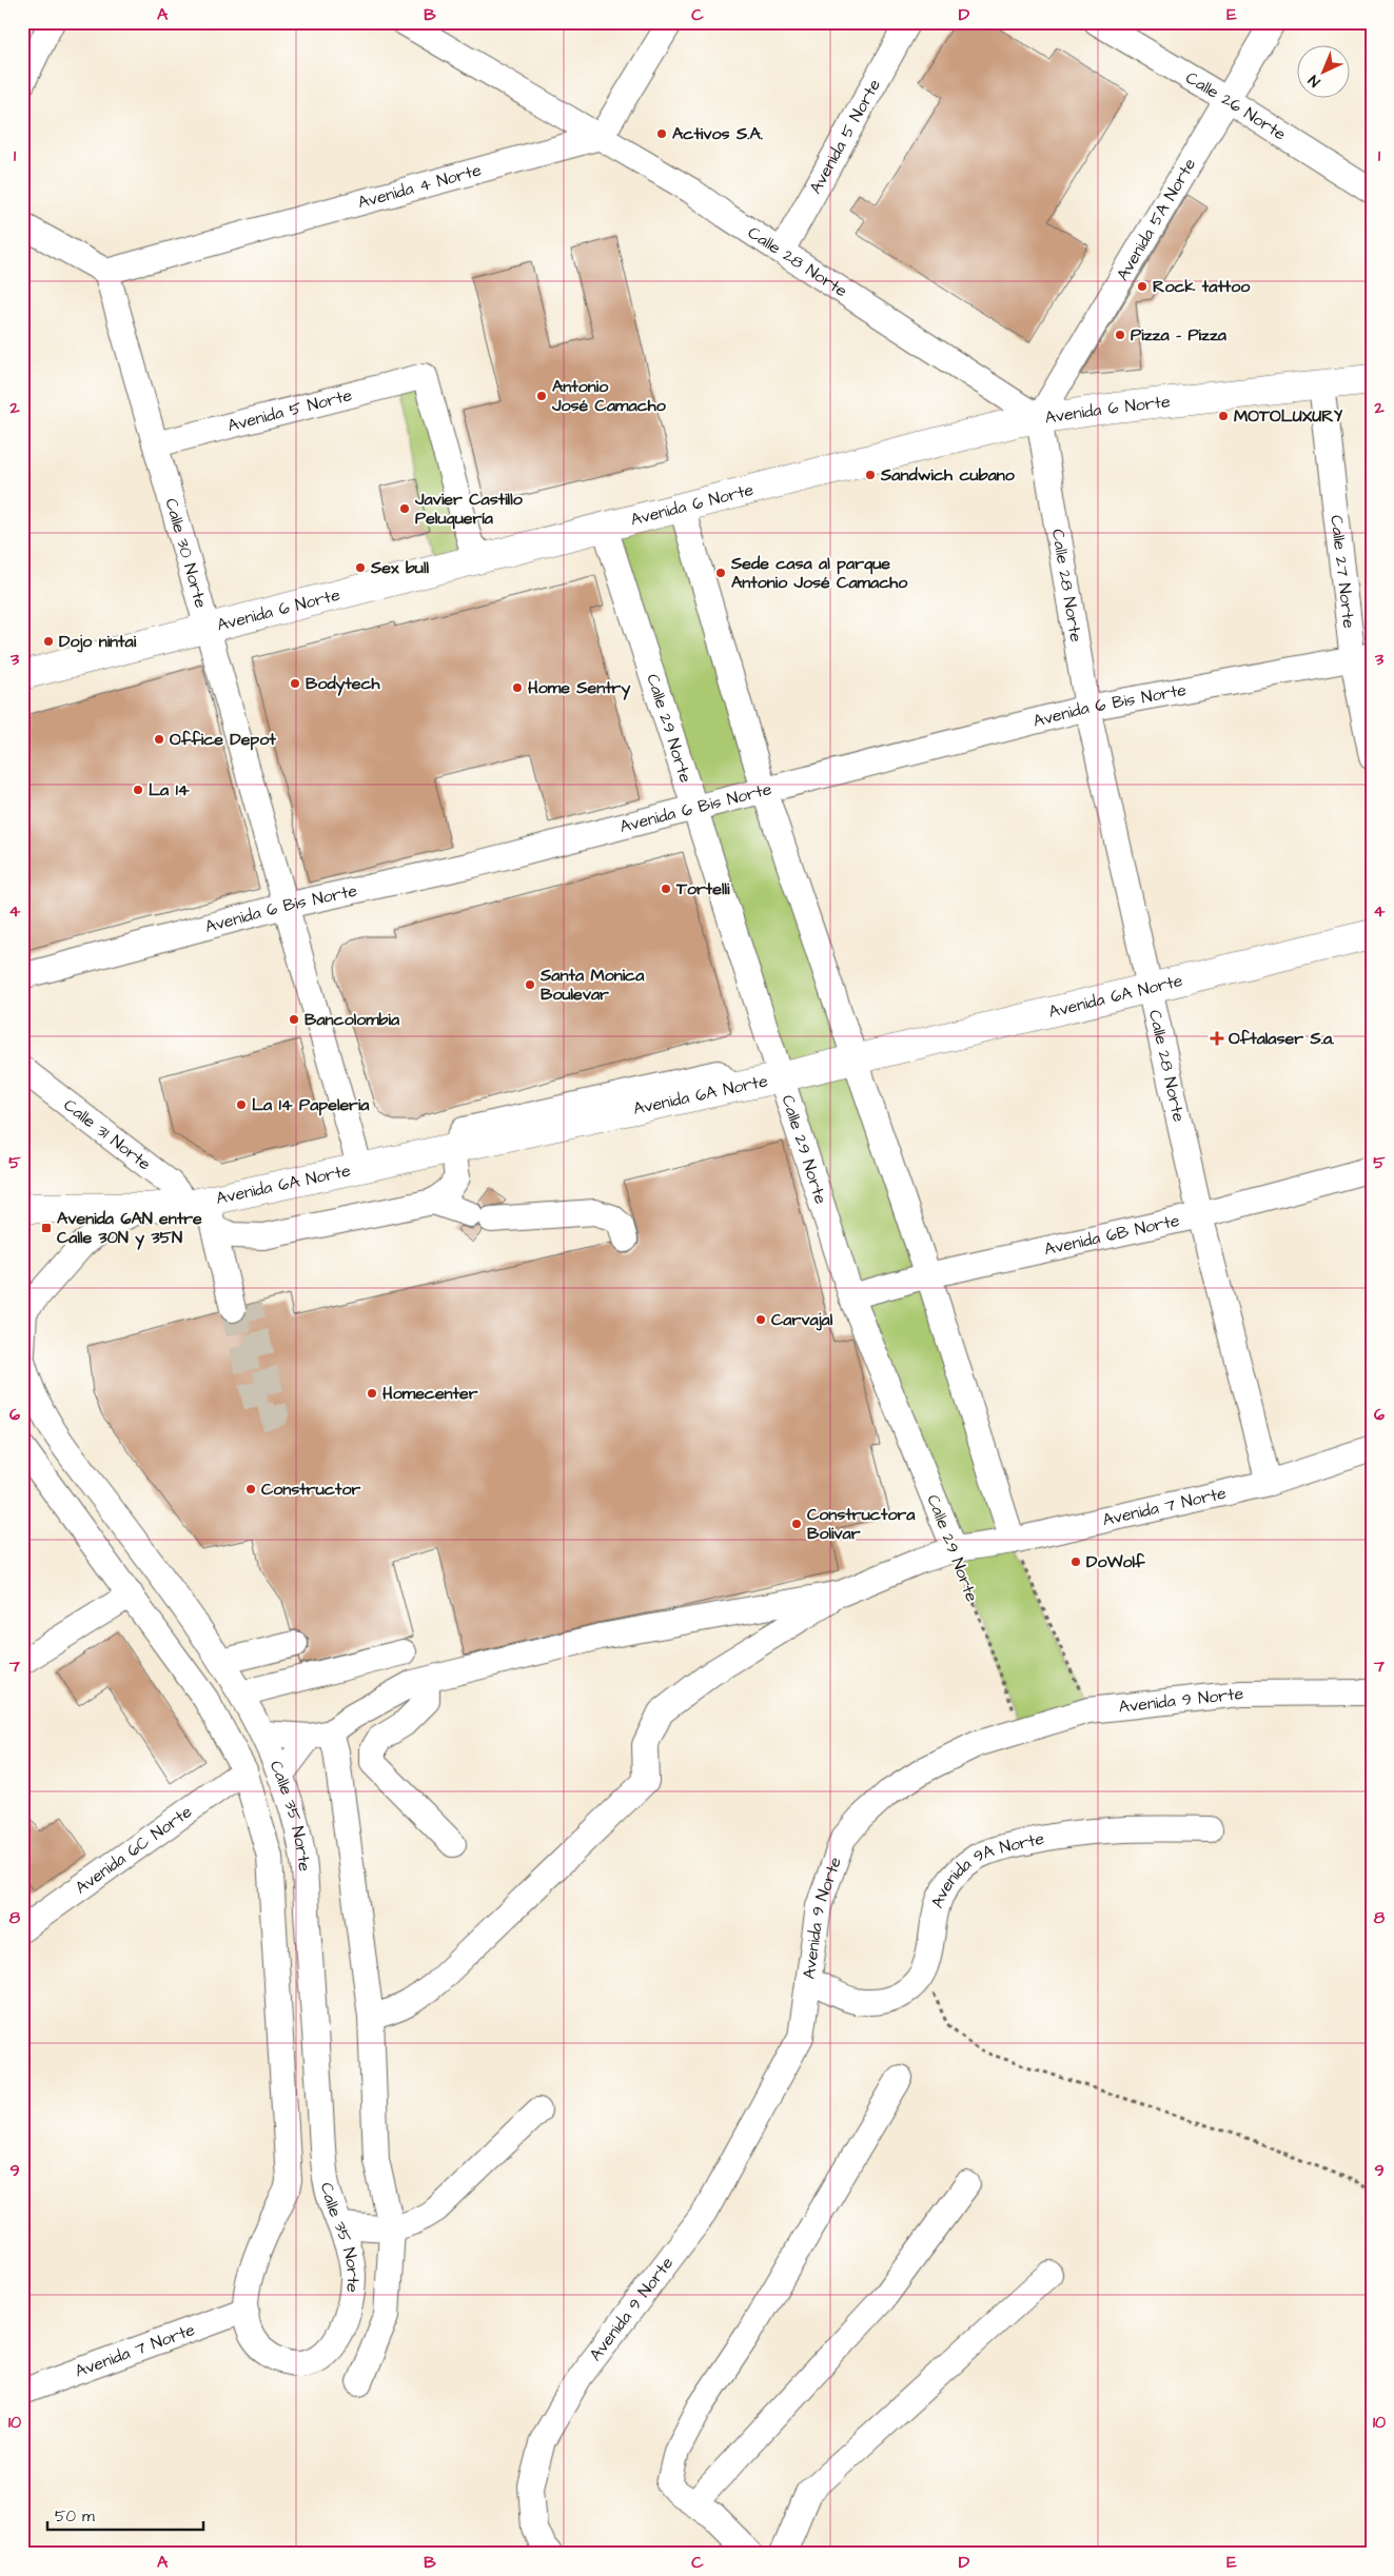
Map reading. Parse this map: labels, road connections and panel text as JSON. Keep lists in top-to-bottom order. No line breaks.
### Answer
{"streets":{"main road":["Avenida 6 Norte","Avenida 6A Norte"],"street":["Calle 26 Norte","Avenida 5 Norte","Avenida 4 Norte","Avenida 5A Norte","Calle 28 Norte","Calle 30 Norte","Calle 27 Norte","Avenida 6 Bis Norte","Calle 29 Norte","Calle 31 Norte","Avenida 6B Norte","Avenida 7 Norte","Avenida 9 Norte","Calle 35 Norte","Avenida 6C Norte","Avenida 9A Norte"]},"crossings":[["Calle 26 Norte","Avenida 5A Norte"],["Avenida 5 Norte","Calle 28 Norte"],["Avenida 5 Norte","Avenida 6 Norte"],["Avenida 5 Norte","Calle 30 Norte"],["Avenida 4 Norte","Calle 28 Norte"],["Avenida 4 Norte","Calle 30 Norte"],["Avenida 5A Norte","Calle 28 Norte"],["Avenida 5A Norte","Avenida 6 Norte"],["Calle 28 Norte","Avenida 6 Norte"],["Calle 28 Norte","Avenida 6 Bis Norte"],["Calle 28 Norte","Avenida 6A Norte"],["Calle 28 Norte","Avenida 6B Norte"],["Calle 28 Norte","Avenida 7 Norte"],["Avenida 6 Norte","Calle 30 Norte"],["Avenida 6 Norte","Calle 27 Norte"],["Avenida 6 Norte","Calle 29 Norte"],["Calle 30 Norte","Avenida 6 Bis Norte"],["Calle 30 Norte","Avenida 6A Norte"],["Calle 27 Norte","Avenida 6 Bis Norte"],["Avenida 6 Bis Norte","Calle 29 Norte"],["Calle 29 Norte","Avenida 6A Norte"],["Calle 29 Norte","Avenida 6B Norte"],["Calle 29 Norte","Avenida 7 Norte"],["Calle 29 Norte","Avenida 9 Norte"],["Avenida 6A Norte","Calle 31 Norte"],["Avenida 7 Norte","Calle 35 Norte"],["Avenida 9 Norte","Avenida 9A Norte"],["Calle 35 Norte","Avenida 6C Norte"]],"places":{"other":["Activos S.A.","Rock tattoo","Pizza - Pizza","Antonio José Camacho","MOTOLUXURY","Sandwich cubano","Javier Castillo Peluquería","Sex bull","Sede casa al parque Antonio José Camacho","Dojo nintai","Bodytech","Home Sentry","Office Depot","La 14","Tortelli","Santa Monica Boulevar","Bancolombia","La 14 Papeleria","Carvajal","Homecenter","Constructor","Constructora Bolivar","DoWolf"],"health":["Oftalaser S.a."],"transit":["Avenida 6AN entre Calle 30N y 35N"]},"scale_bar":"50 m","north":"bottom left","grid":{"columns":["A","B","C","D","E"],"rows":["1","2","3","4","5","6","7","8","9","10"]}}
